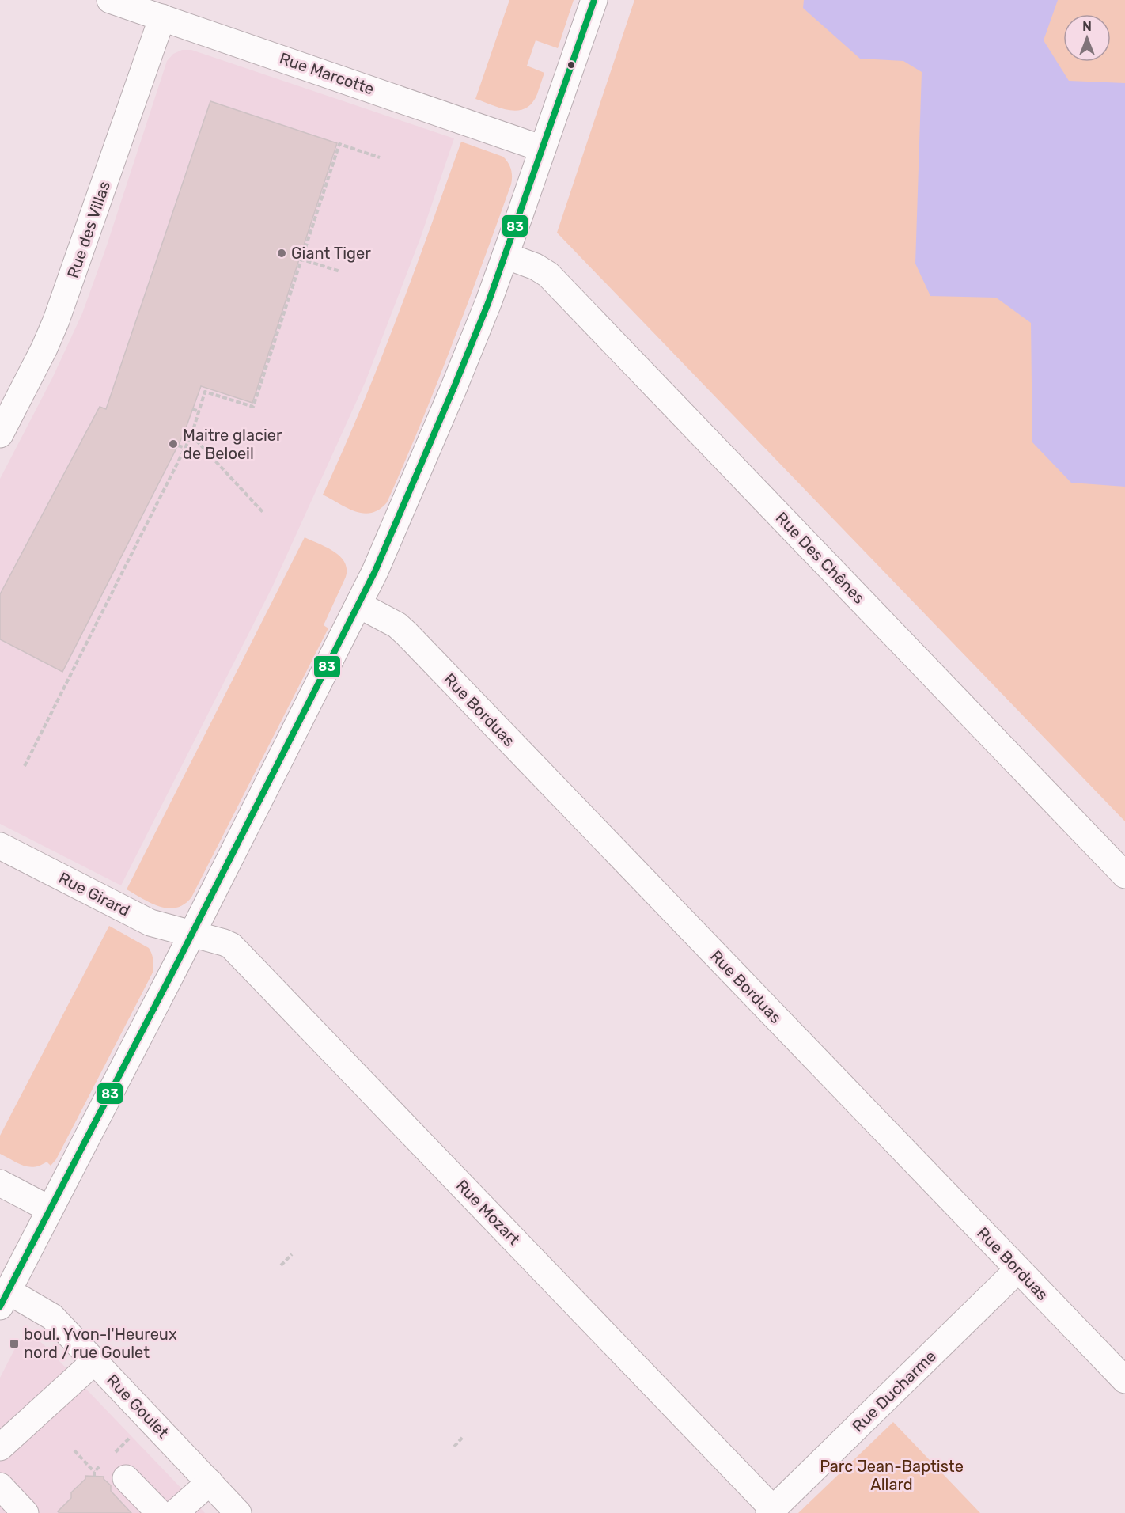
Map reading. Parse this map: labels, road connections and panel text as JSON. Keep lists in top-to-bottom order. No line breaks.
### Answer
{"streets":{"street":["Rue Marcotte","Rue des Villas","Rue Des Chênes","Rue Borduas","Rue Girard","Rue Mozart","Rue Ducharme","Rue Goulet"]},"crossings":[["Rue Marcotte","Rue des Villas"],["Rue Borduas","Rue Ducharme"],["Rue Girard","Rue Mozart"],["Rue Mozart","Rue Ducharme"]],"parks":["Parc Jean-Baptiste Allard"],"places":{"other":["Giant Tiger","Maitre glacier de Beloeil"],"transit":["boul. Yvon-l'Heureux nord / rue Goulet"]},"lines":["transit line 83"],"north":"top"}
